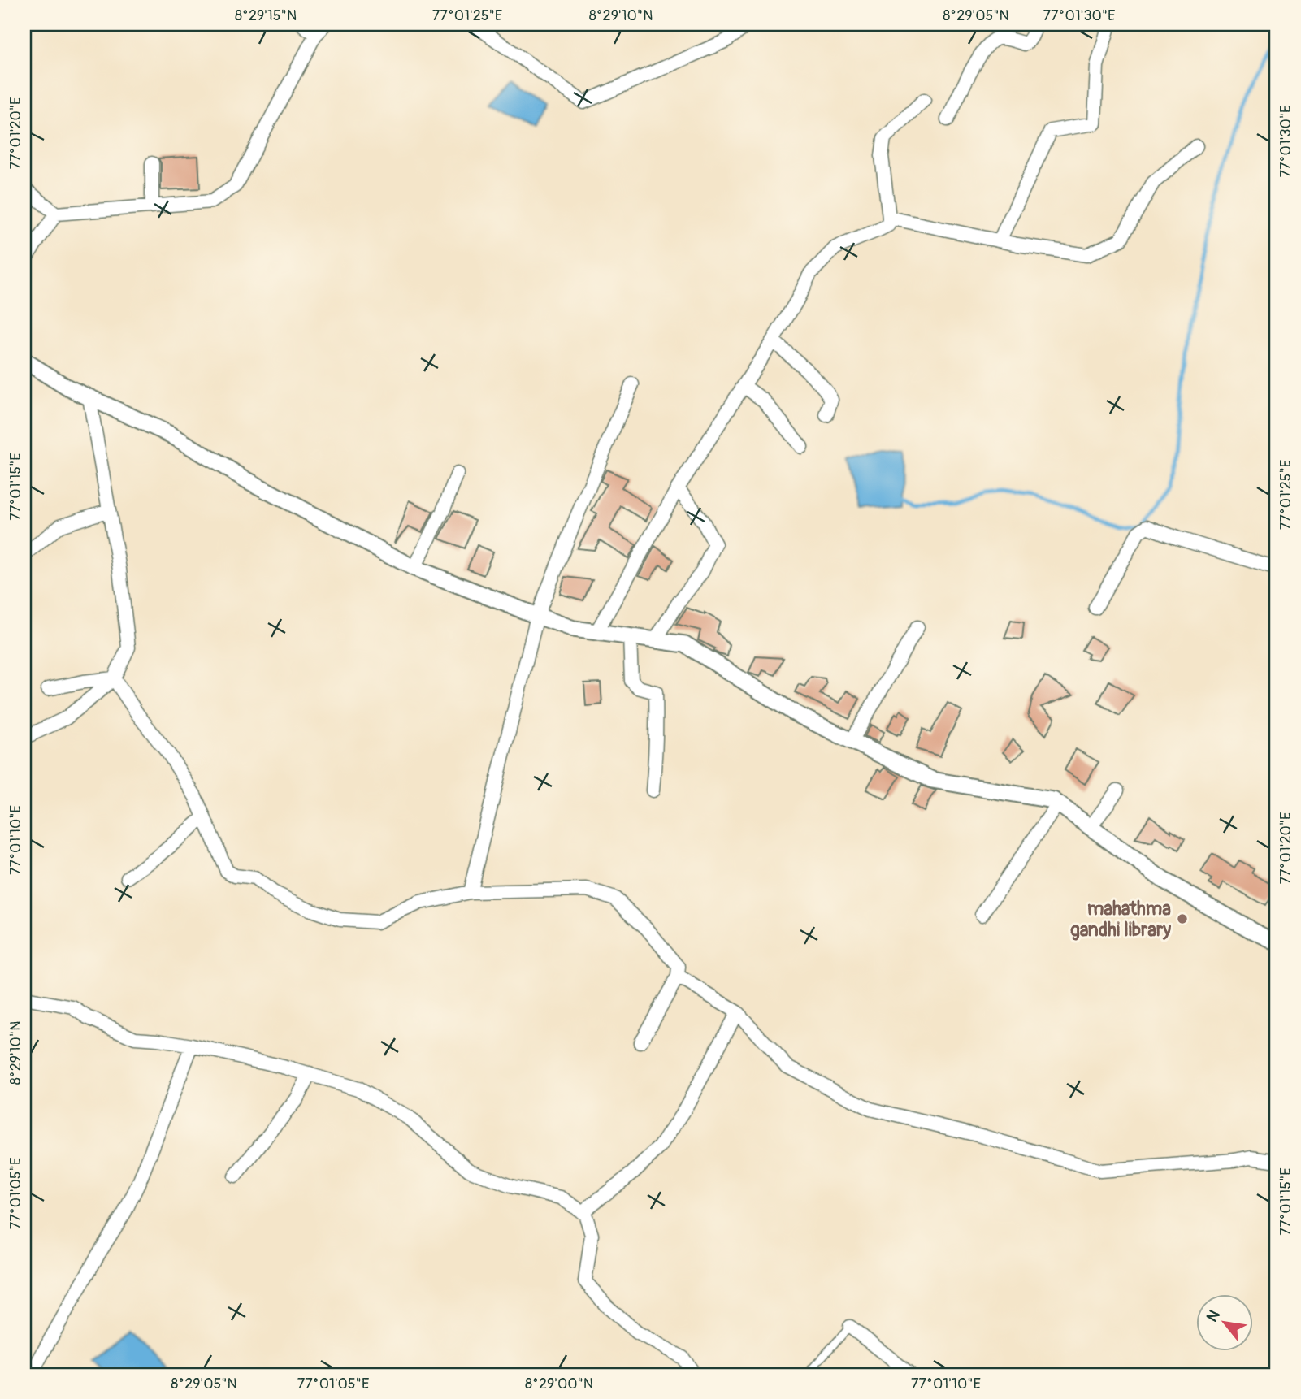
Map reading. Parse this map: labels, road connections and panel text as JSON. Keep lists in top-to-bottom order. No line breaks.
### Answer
{"places":["mahathma gandhi library"],"north":"top left","coordinates":["8°29'15\"N","77°01'25\"E","8°29'10\"N","8°29'05\"N","77°01'30\"E","77°01'20\"E","77°01'15\"E","77°01'10\"E","77°01'05\"E","8°29'00\"N"]}
